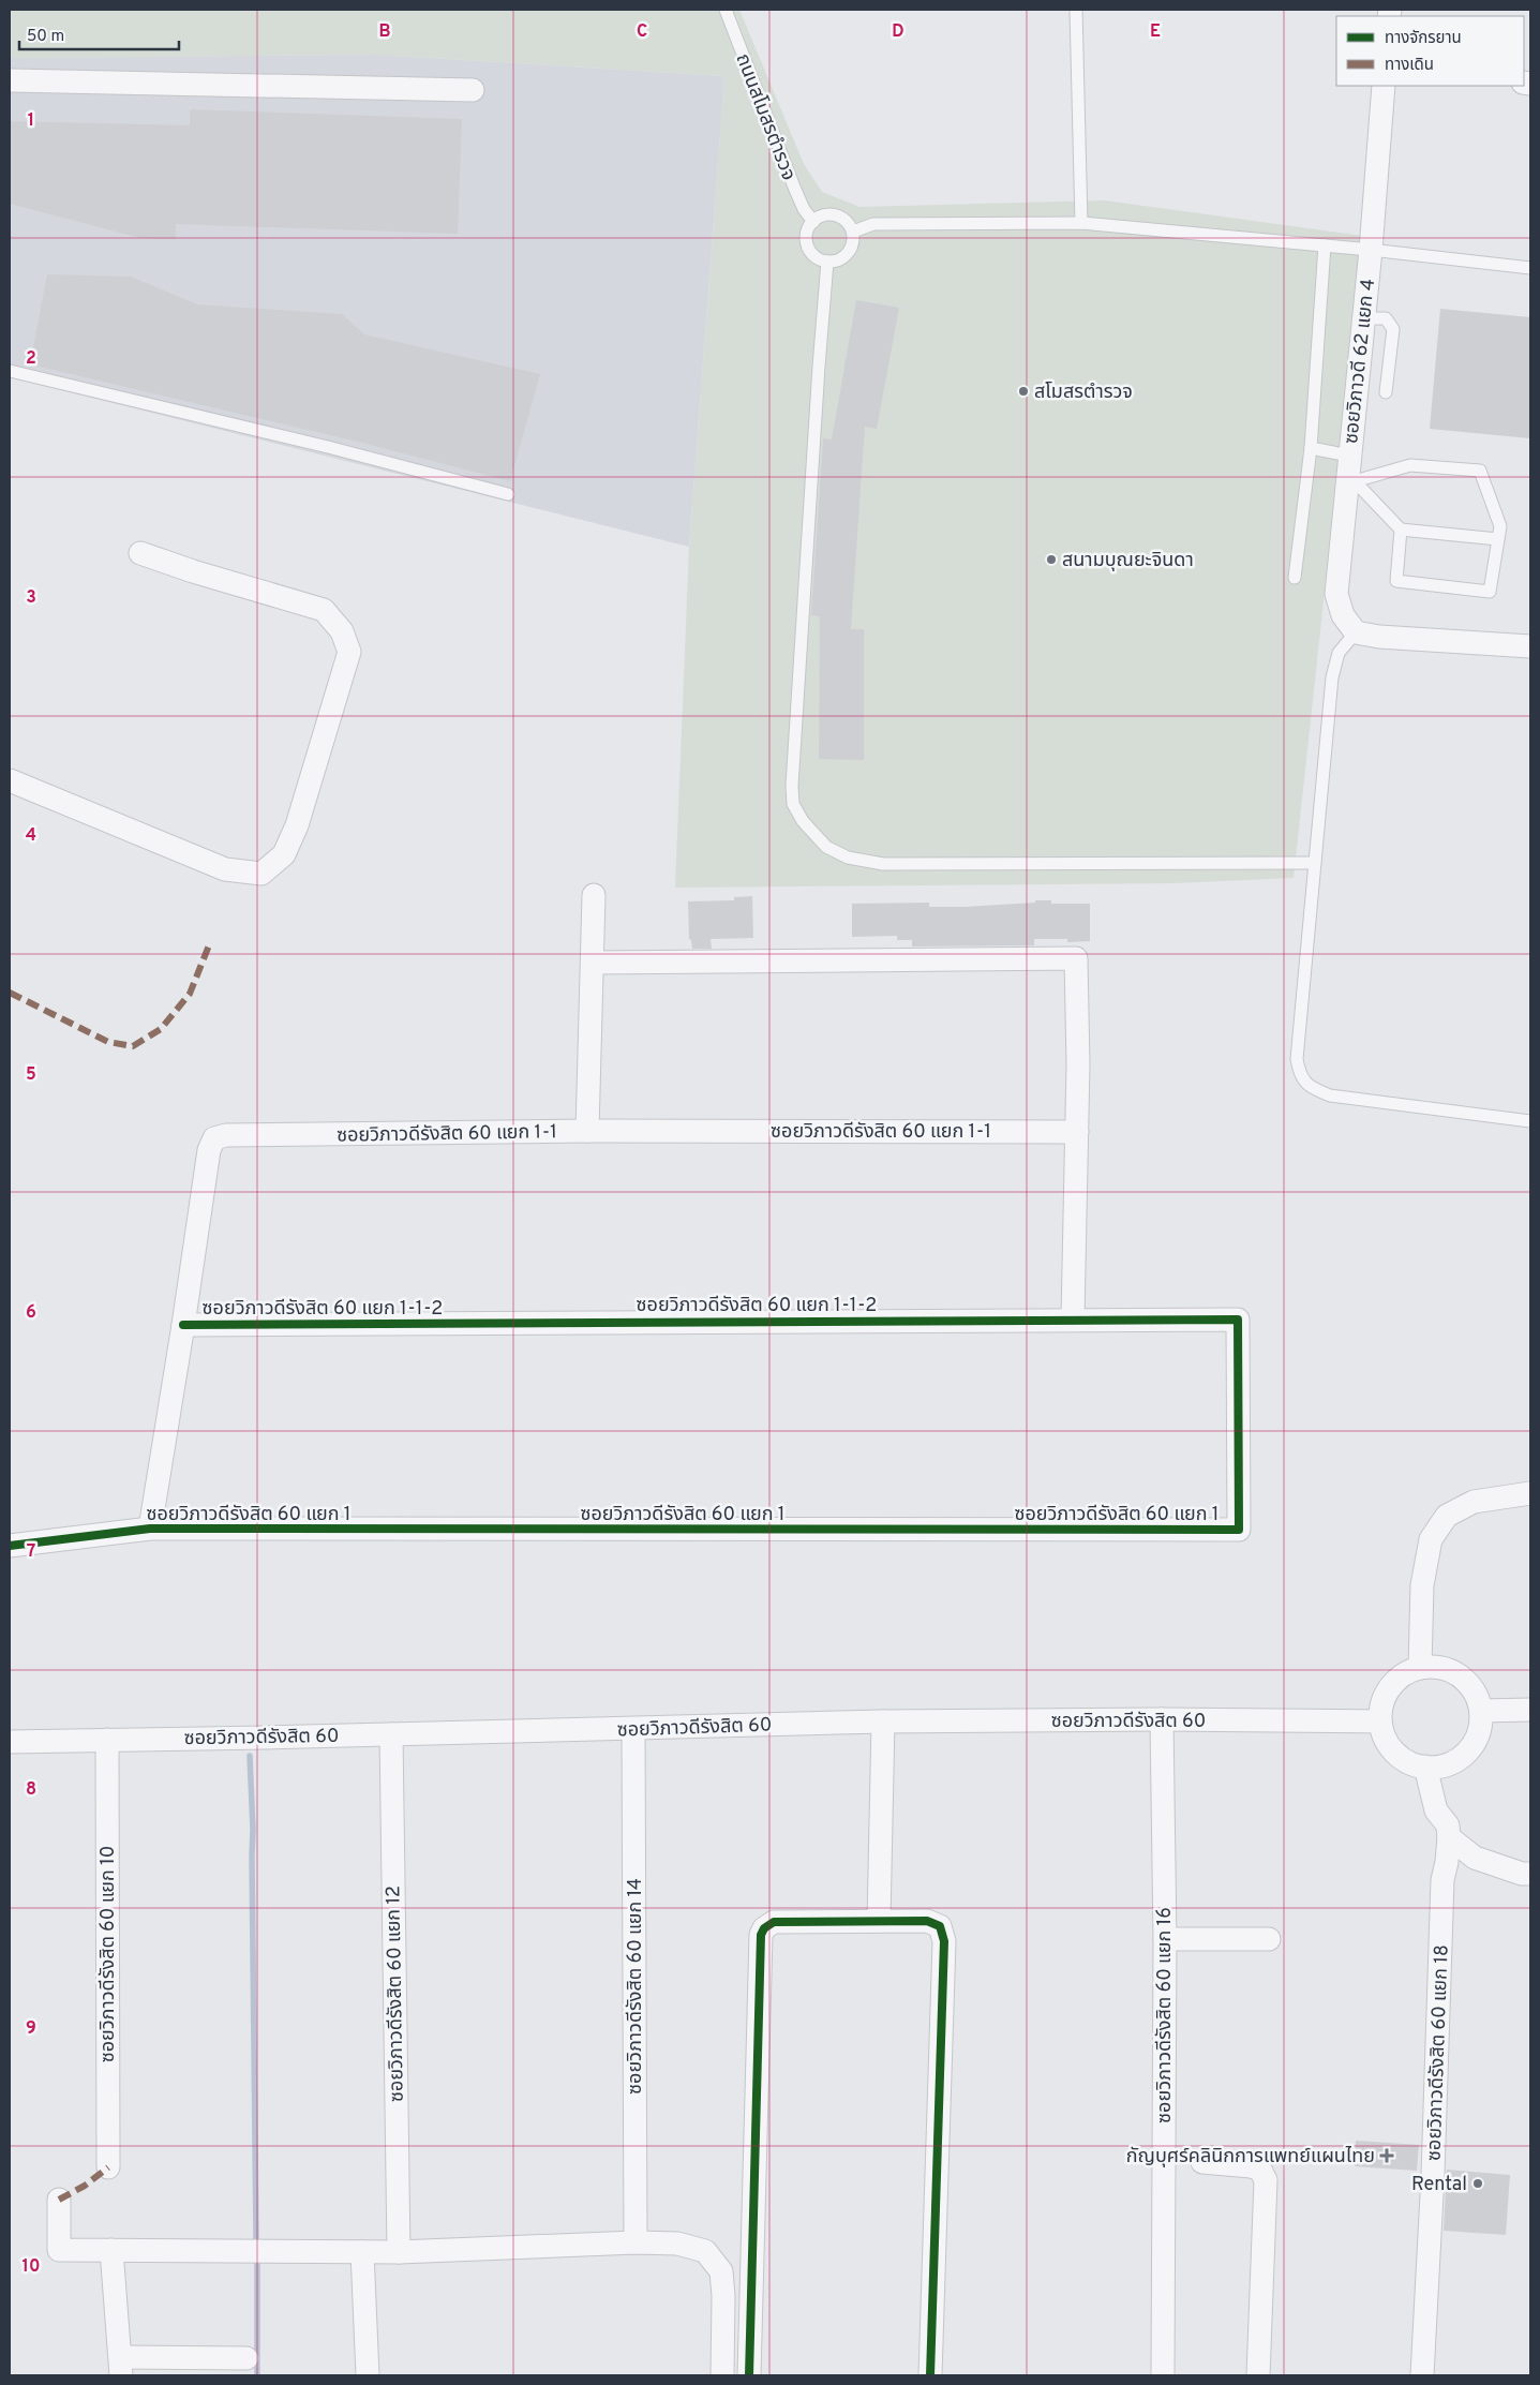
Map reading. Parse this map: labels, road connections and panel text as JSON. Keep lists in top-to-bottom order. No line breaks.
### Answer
{"streets":{"street":["ซอยวิภาวดี 62 แยก 4","ซอยวิภาวดีรังสิต 60 แยก 1-1","ซอยวิภาวดีรังสิต 60 แยก 1-1-2","ซอยวิภาวดีรังสิต 60 แยก 1","ซอยวิภาวดีรังสิต 60","ซอยวิภาวดีรังสิต 60 แยก 10","ซอยวิภาวดีรังสิต 60 แยก 14","ซอยวิภาวดีรังสิต 60 แยก 12","ซอยวิภาวดีรังสิต 60 แยก 16","ซอยวิภาวดีรังสิต 60 แยก 18"],"lane":["ถนนสโมสรตำรวจ"]},"crossings":[["ซอยวิภาวดีรังสิต 60 แยก 1-1","ซอยวิภาวดีรังสิต 60 แยก 1-1-2"],["ซอยวิภาวดีรังสิต 60 แยก 1-1","ซอยวิภาวดีรังสิต 60 แยก 1"],["ซอยวิภาวดีรังสิต 60 แยก 1-1-2","ซอยวิภาวดีรังสิต 60 แยก 1"],["ซอยวิภาวดีรังสิต 60","ซอยวิภาวดีรังสิต 60 แยก 10"],["ซอยวิภาวดีรังสิต 60","ซอยวิภาวดีรังสิต 60 แยก 14"],["ซอยวิภาวดีรังสิต 60","ซอยวิภาวดีรังสิต 60 แยก 12"],["ซอยวิภาวดีรังสิต 60","ซอยวิภาวดีรังสิต 60 แยก 16"]],"places":{"other":["สโมสรตำรวจ","สนามบุณยะจินดา","Rental"],"health":["กัญบุศร์คลินิกการแพทย์แผนไทย"]},"legend":["ทางจักรยาน","ทางเดิน"],"scale_bar":"50 m","grid":{"columns":["B","C","D","E"],"rows":["1","2","3","4","5","6","7","8","9","10"]}}
